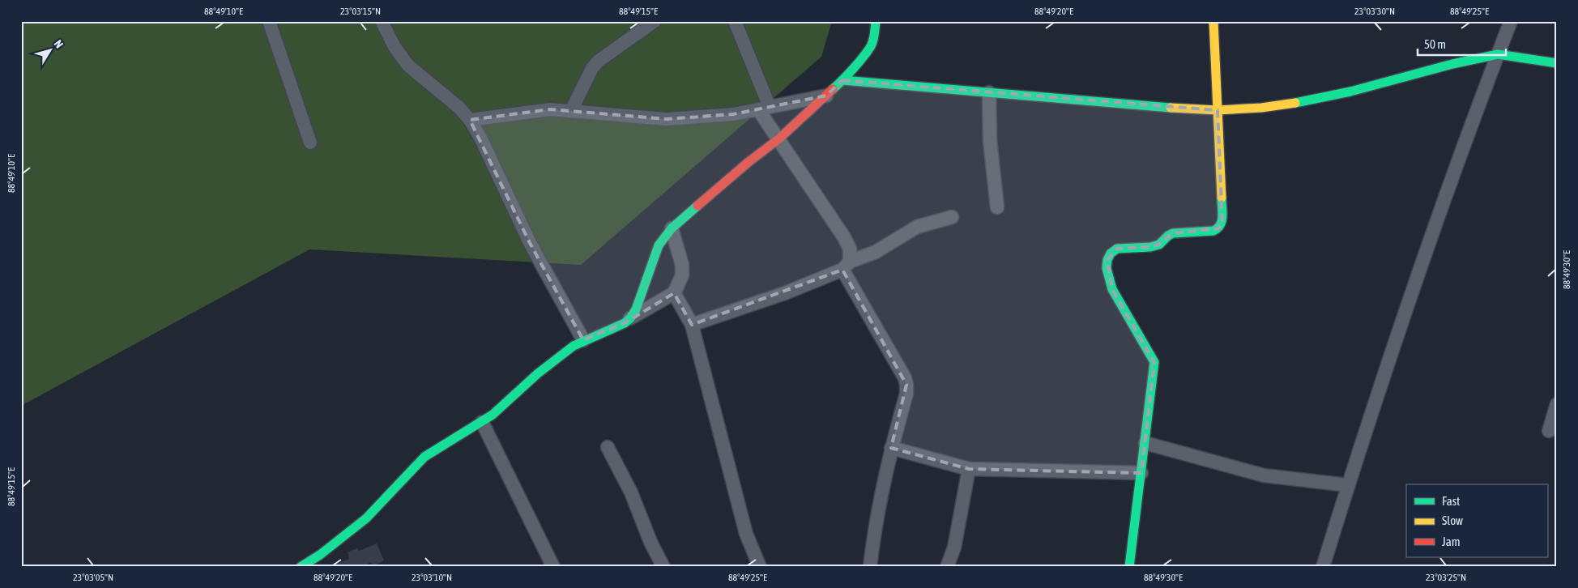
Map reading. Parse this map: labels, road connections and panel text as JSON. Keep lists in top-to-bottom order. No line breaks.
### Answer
{"legend":["Fast","Slow","Jam"],"scale_bar":"50 m","north":"top right","coordinates":["88°49'10\"E","23°03'15\"N","88°49'15\"E","88°49'20\"E","23°03'30\"N","88°49'25\"E","88°49'30\"E","23°03'05\"N","23°03'10\"N","23°03'25\"N"]}
